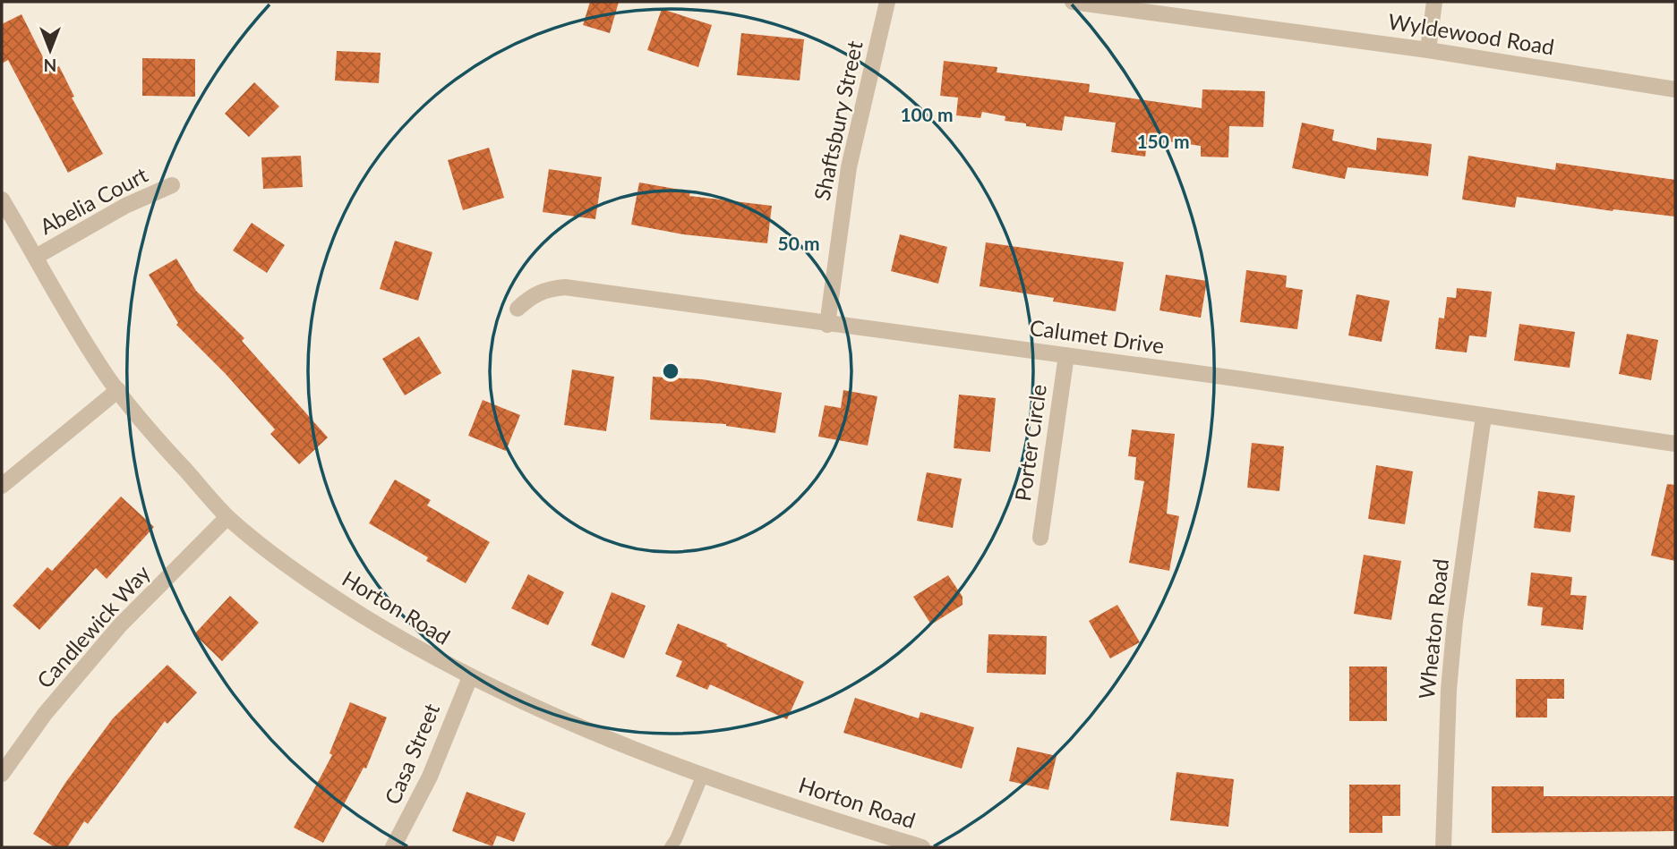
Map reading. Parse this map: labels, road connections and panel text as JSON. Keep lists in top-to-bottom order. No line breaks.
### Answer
{"streets":{"street":["Wyldewood Road","Shaftsbury Street","Abelia Court","Calumet Drive","Porter Circle","Horton Road","Candlewick Way","Wheaton Road","Casa Street"]},"crossings":[["Shaftsbury Street","Calumet Drive"],["Abelia Court","Horton Road"],["Calumet Drive","Porter Circle"],["Calumet Drive","Wheaton Road"],["Horton Road","Candlewick Way"],["Horton Road","Casa Street"]],"north":"bottom","rings":["100 m","150 m","50 m"]}
